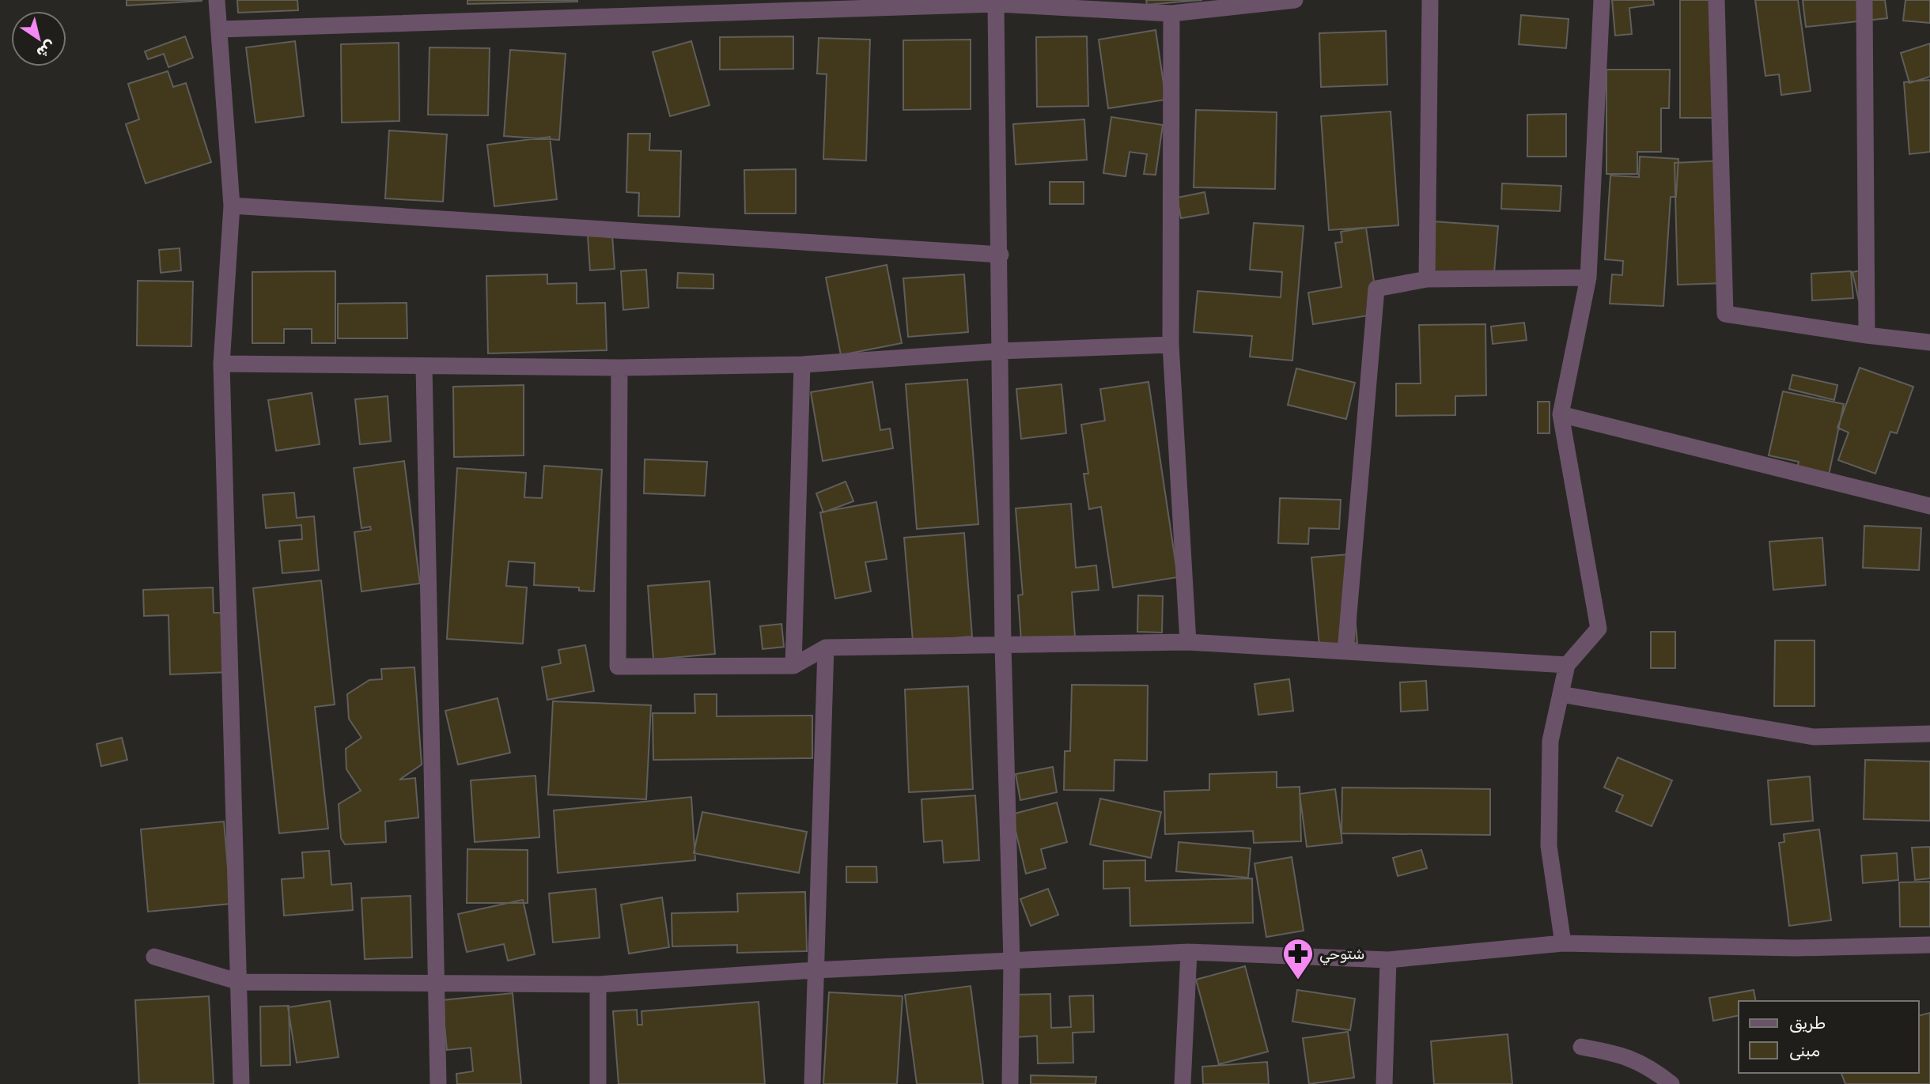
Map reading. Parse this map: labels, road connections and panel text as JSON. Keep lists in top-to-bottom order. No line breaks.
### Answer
{"places":{"pharmacy":["شتوحي"]},"legend":["طريق","مبنى"],"north":"bottom right"}
